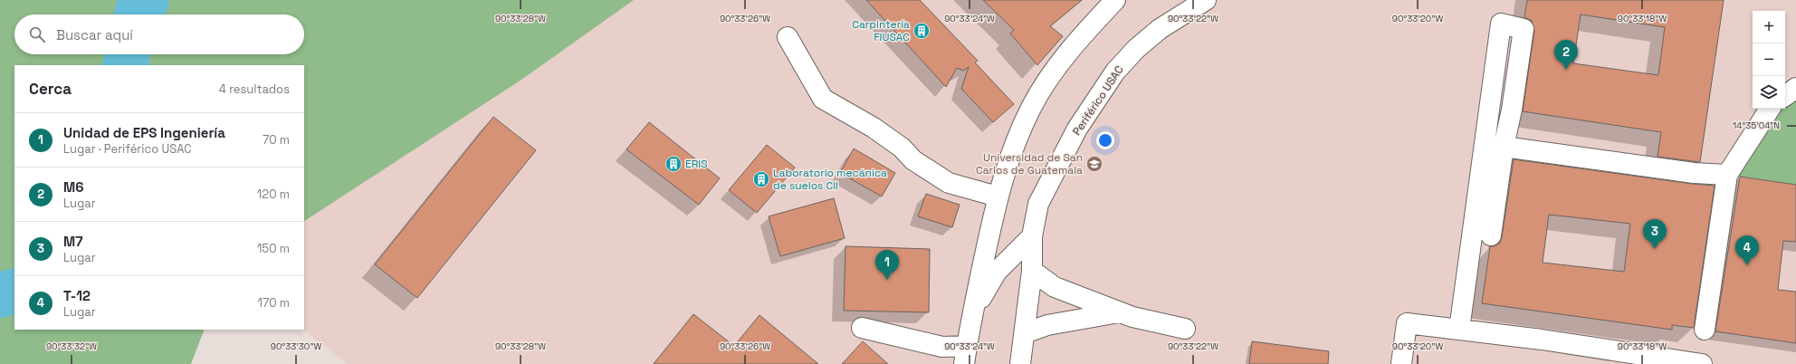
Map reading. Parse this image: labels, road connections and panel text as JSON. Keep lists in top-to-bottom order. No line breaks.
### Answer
{"streets":{"street":["Periférico USAC"]},"places":{"building":["Carpintería FIUSAC","ERIS","Laboratorio mecánica de suelos CII"],"school or university":["Universidad de San Carlos de Guatemala"]},"page":{"map_buttons":["+","−"],"search":"Buscar aquí","pins":["2","3","4","1"],"heading":["Cerca","4 resultados"],"list":[{"mark":"1","name":"Unidad de EPS Ingeniería","note":"Lugar · Periférico USAC","value":"70 m"},{"mark":"2","name":"M6","note":"Lugar","value":"120 m"},{"mark":"3","name":"M7","note":"Lugar","value":"150 m"},{"mark":"4","name":"T-12","note":"Lugar","value":"170 m"}]},"coordinates":["90°33'28\"W","90°33'26\"W","90°33'24\"W","90°33'22\"W","90°33'20\"W","90°33'18\"W","14°35'04\"N","90°33'32\"W","90°33'30\"W"]}
